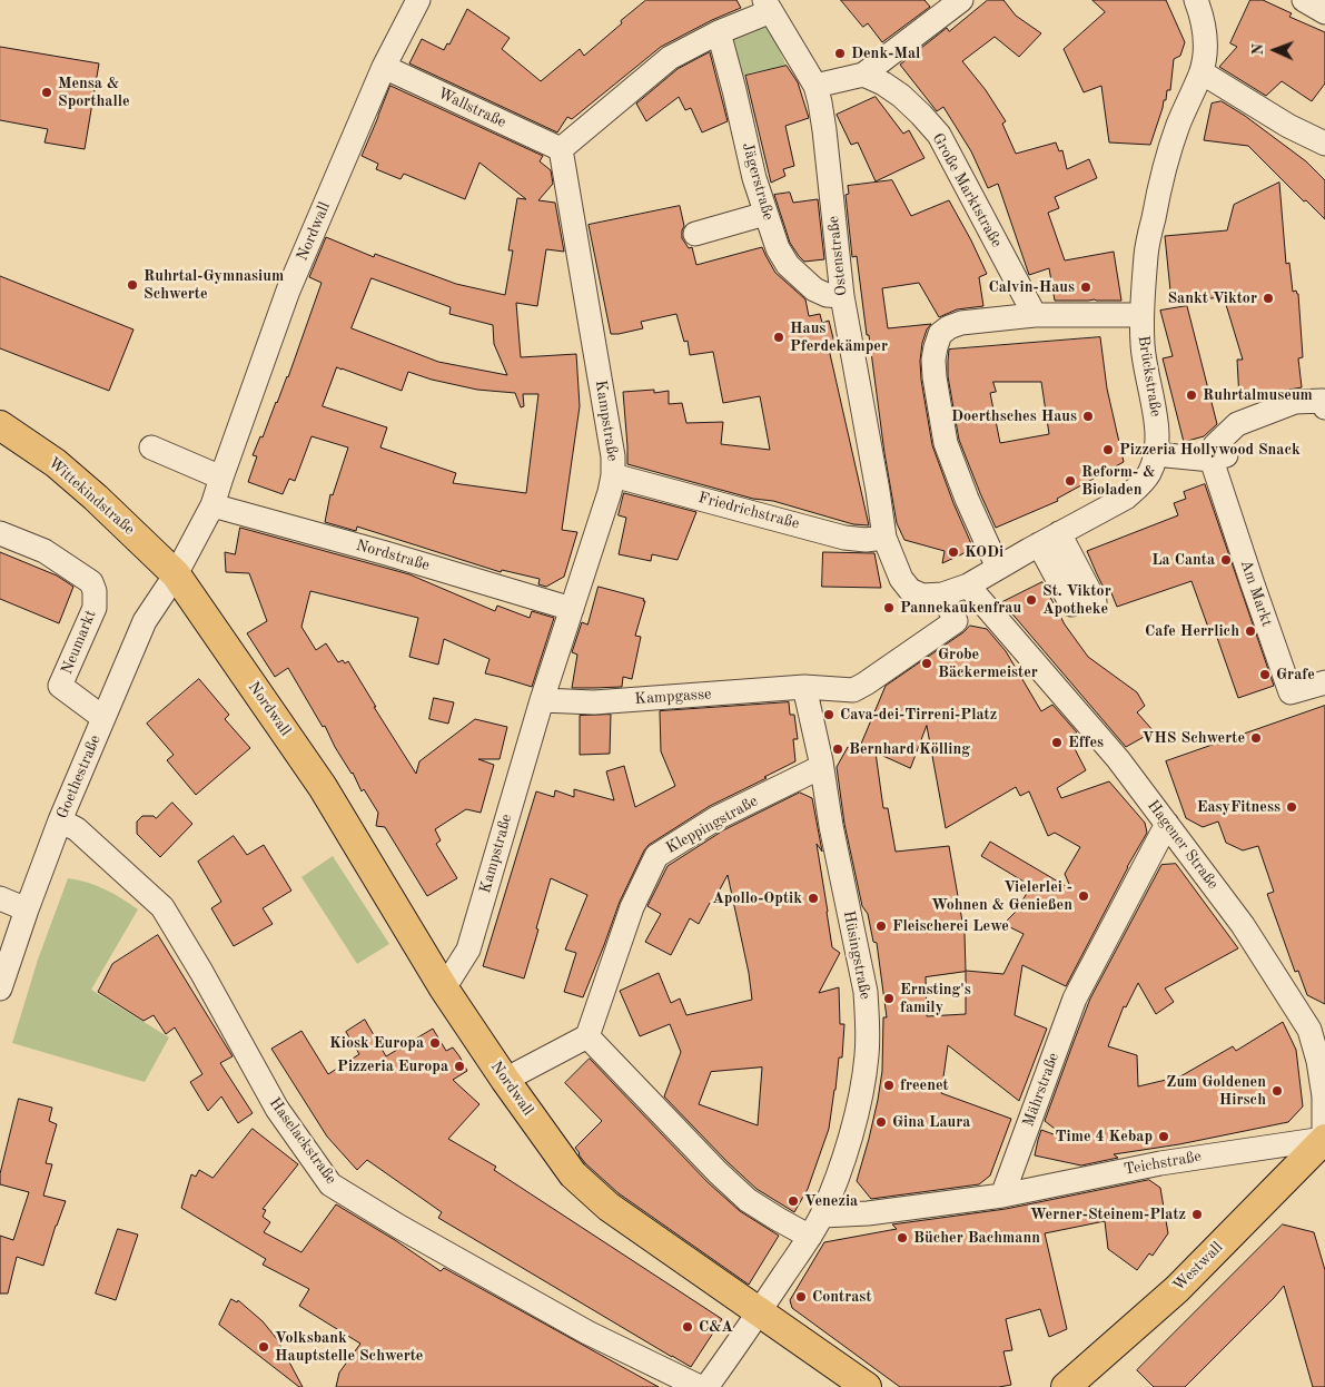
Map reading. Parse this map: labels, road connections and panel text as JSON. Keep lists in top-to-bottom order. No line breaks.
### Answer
{"streets":{"main road":["Nordwall","Wittekindstraße","Westwall"],"street":["Wallstraße","Jägerstraße","Große Marktstraße","Ostenstraße","Brückstraße","Kampstraße","Friedrichstraße","Nordstraße","Am Markt","Neumarkt","Kampgasse","Goethestraße","Kleppingstraße","Hagener Straße","Hüsingstraße","Mährstraße","Haselackstraße","Teichstraße"]},"crossings":[["Wallstraße","Nordwall"],["Wallstraße","Kampstraße"],["Jägerstraße","Ostenstraße"],["Nordwall","Kampstraße"],["Nordwall","Wittekindstraße"],["Nordwall","Nordstraße"],["Nordwall","Goethestraße"],["Nordwall","Hüsingstraße"],["Ostenstraße","Brückstraße"],["Ostenstraße","Friedrichstraße"],["Ostenstraße","Hagener Straße"],["Brückstraße","Hagener Straße"],["Kampstraße","Friedrichstraße"],["Kampstraße","Nordstraße"],["Kampstraße","Kampgasse"],["Wittekindstraße","Goethestraße"],["Neumarkt","Goethestraße"],["Kampgasse","Hüsingstraße"],["Goethestraße","Haselackstraße"],["Kleppingstraße","Hüsingstraße"],["Hagener Straße","Mährstraße"],["Hagener Straße","Teichstraße"],["Hagener Straße","Westwall"],["Mährstraße","Teichstraße"],["Teichstraße","Westwall"]],"places":["Denk-Mal","Mensa & Sporthalle","Ruhrtal-Gymnasium Schwerte","Calvin-Haus","Sankt Viktor","Haus Pferdekämper","Ruhrtalmuseum","Doerthsches Haus","Pizzeria Hollywood Snack","Reform- & Bioladen","KODi","La Canta","St. Viktor Apotheke","Pannekaukenfrau","Cafe Herrlich","Grobe Bäckermeister","Grafe","Cava-dei-Tirreni-Platz","VHS Schwerte","Effes","Bernhard Kölling","EasyFitness","Vielerlei - Wohnen & Genießen","Apollo-Optik","Fleischerei Lewe","Ernsting's family","Kiosk Europa","Pizzeria Europa","freenet","Zum Goldenen Hirsch","Gina Laura","Time 4 Kebap","Venezia","Werner-Steinem-Platz","Bücher Bachmann","Contrast","C&A","Volksbank Hauptstelle Schwerte"],"north":"left"}
